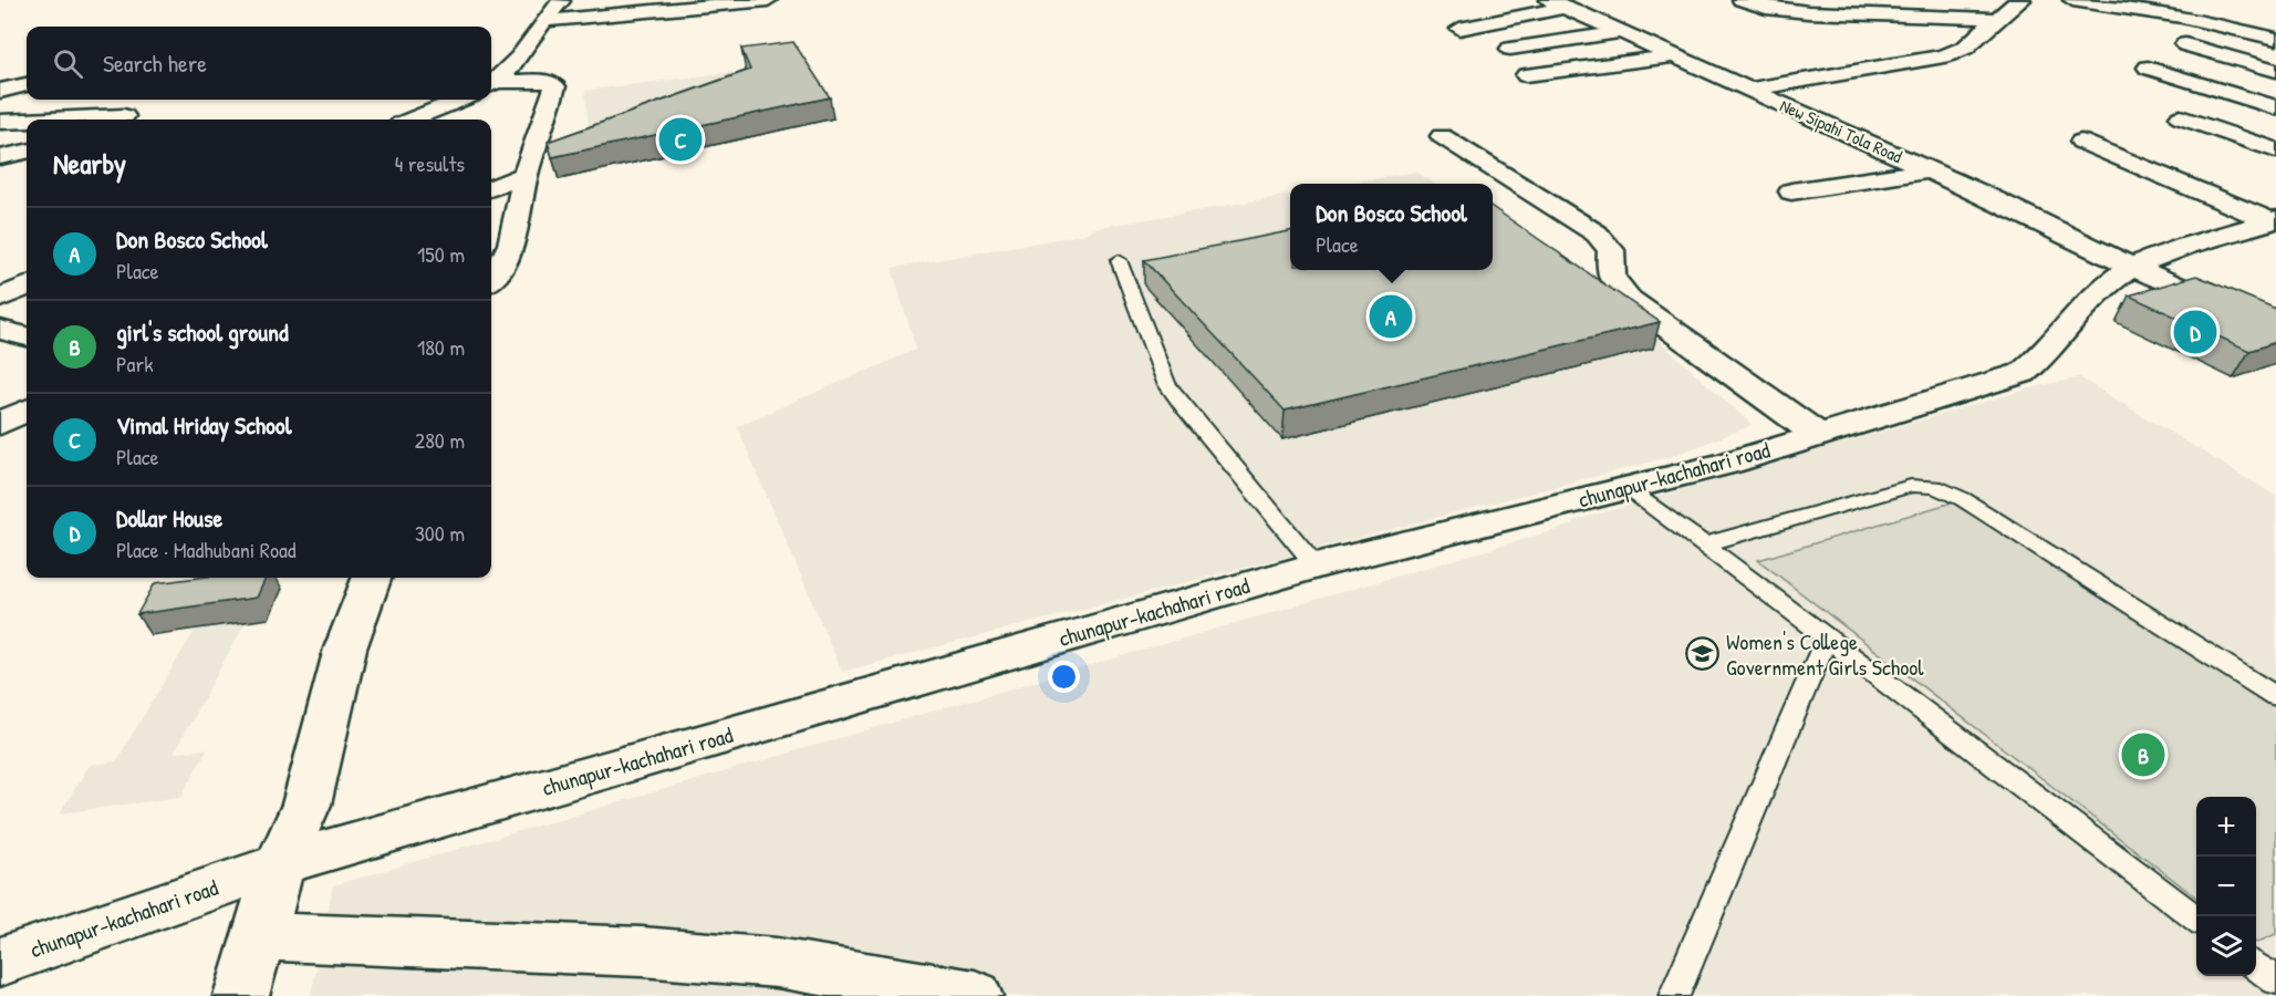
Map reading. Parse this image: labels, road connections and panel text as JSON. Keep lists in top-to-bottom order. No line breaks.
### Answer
{"streets":{"street":["New Sipahi Tola Road","chunapur-kachahari road"]},"crossings":[["New Sipahi Tola Road","chunapur-kachahari road"]],"places":{"school or university":["Women's College Government Girls School"]},"page":{"search":"Search here","pins":["C","A","D","B"],"heading":["Nearby","4 results"],"popup":["Don Bosco School","Place"],"list":[{"mark":"A","name":"Don Bosco School","note":"Place","value":"150 m"},{"mark":"B","name":"girl's school ground","note":"Park","value":"180 m"},{"mark":"C","name":"Vimal Hriday School","note":"Place","value":"280 m"},{"mark":"D","name":"Dollar House","note":"Place · Madhubani Road","value":"300 m"}],"map_buttons":["+","−"]}}
